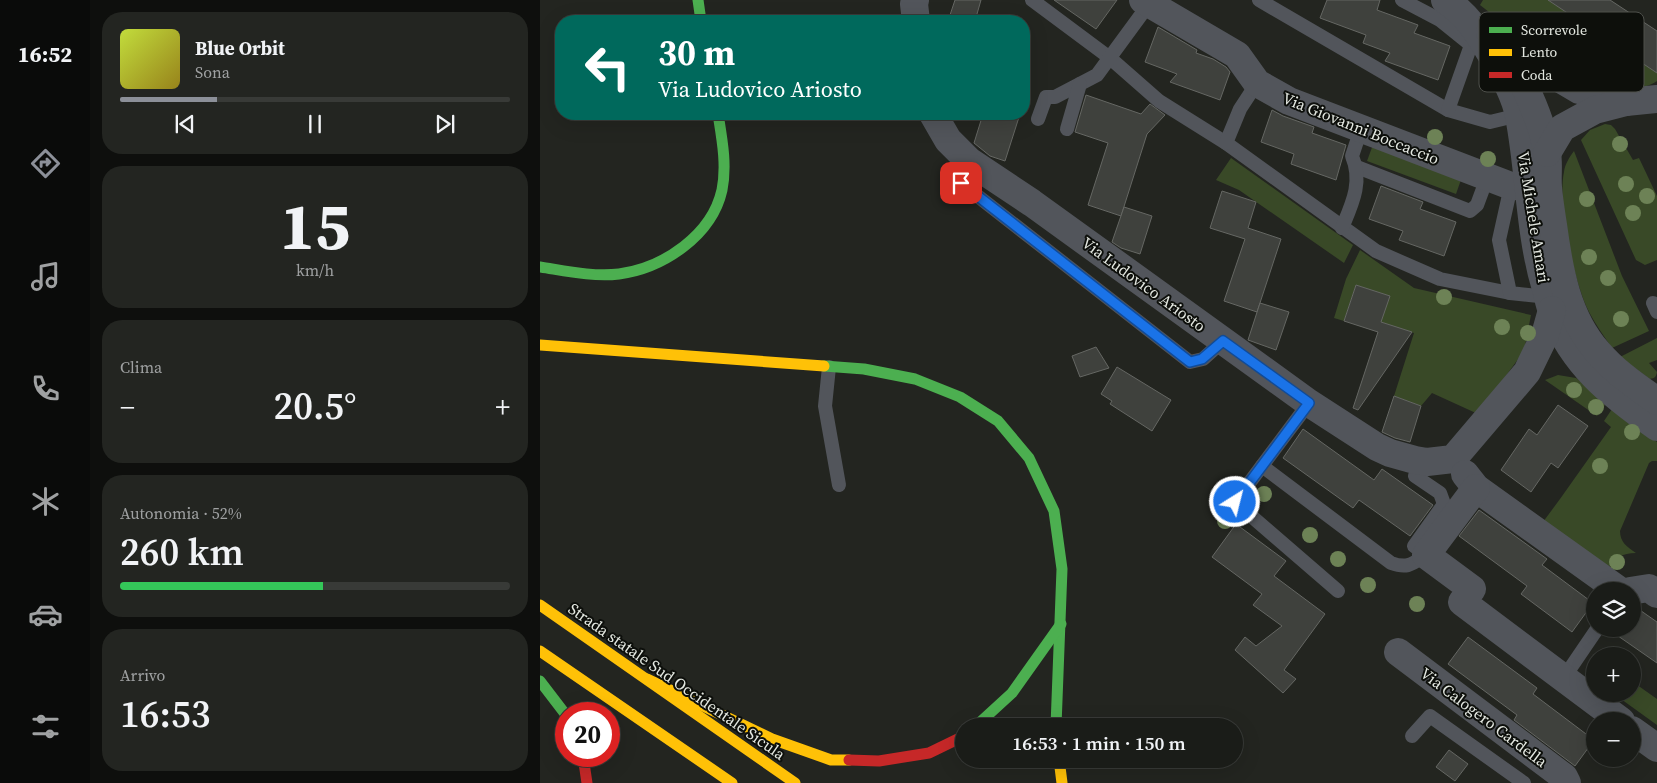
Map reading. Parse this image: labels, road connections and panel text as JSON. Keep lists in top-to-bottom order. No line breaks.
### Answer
{"streets":{"main road":["Strada statale Sud Occidentale Sicula"],"street":["Via Giovanni Boccaccio","Via Michele Amari","Via Ludovico Ariosto","Via Calogero Cardella"]},"crossings":[["Via Giovanni Boccaccio","Via Michele Amari"]],"legend":["Scorrevole","Lento","Coda"],"page":{"tabs":"16:52","turn":["30 m","Via Ludovico Ariosto"],"song":["Blue Orbit","Sona"],"tile":[["15","km/h"],"Clima",["Autonomia · 52%","260 km"],["Arrivo","16:53"]],"heat":["−","20.5°","+"],"map_buttons":["+","−"],"limit":"20","trip":"16:53 · 1 min · 150 m"}}
